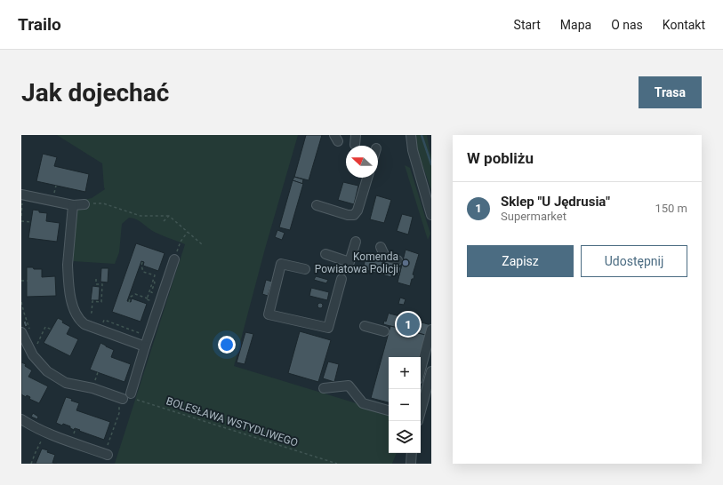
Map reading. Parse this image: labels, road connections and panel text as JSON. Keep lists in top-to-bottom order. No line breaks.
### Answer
{"streets":{"path":["BOLESŁAWA WSTYDLIWEGO"]},"places":["Komenda Powiatowa Policji"],"north":"left","page":{"header":"Trailo","nav":["Start","Mapa","O nas","Kontakt"],"buttons":["Trasa",["Zapisz","Udostępnij"]],"title":"Jak dojechać","heading":"W pobliżu","list":[{"mark":"1","name":"Sklep \"U Jędrusia\"","note":"Supermarket","value":"150 m"}],"pins":"1","map_buttons":["+","−"]}}
